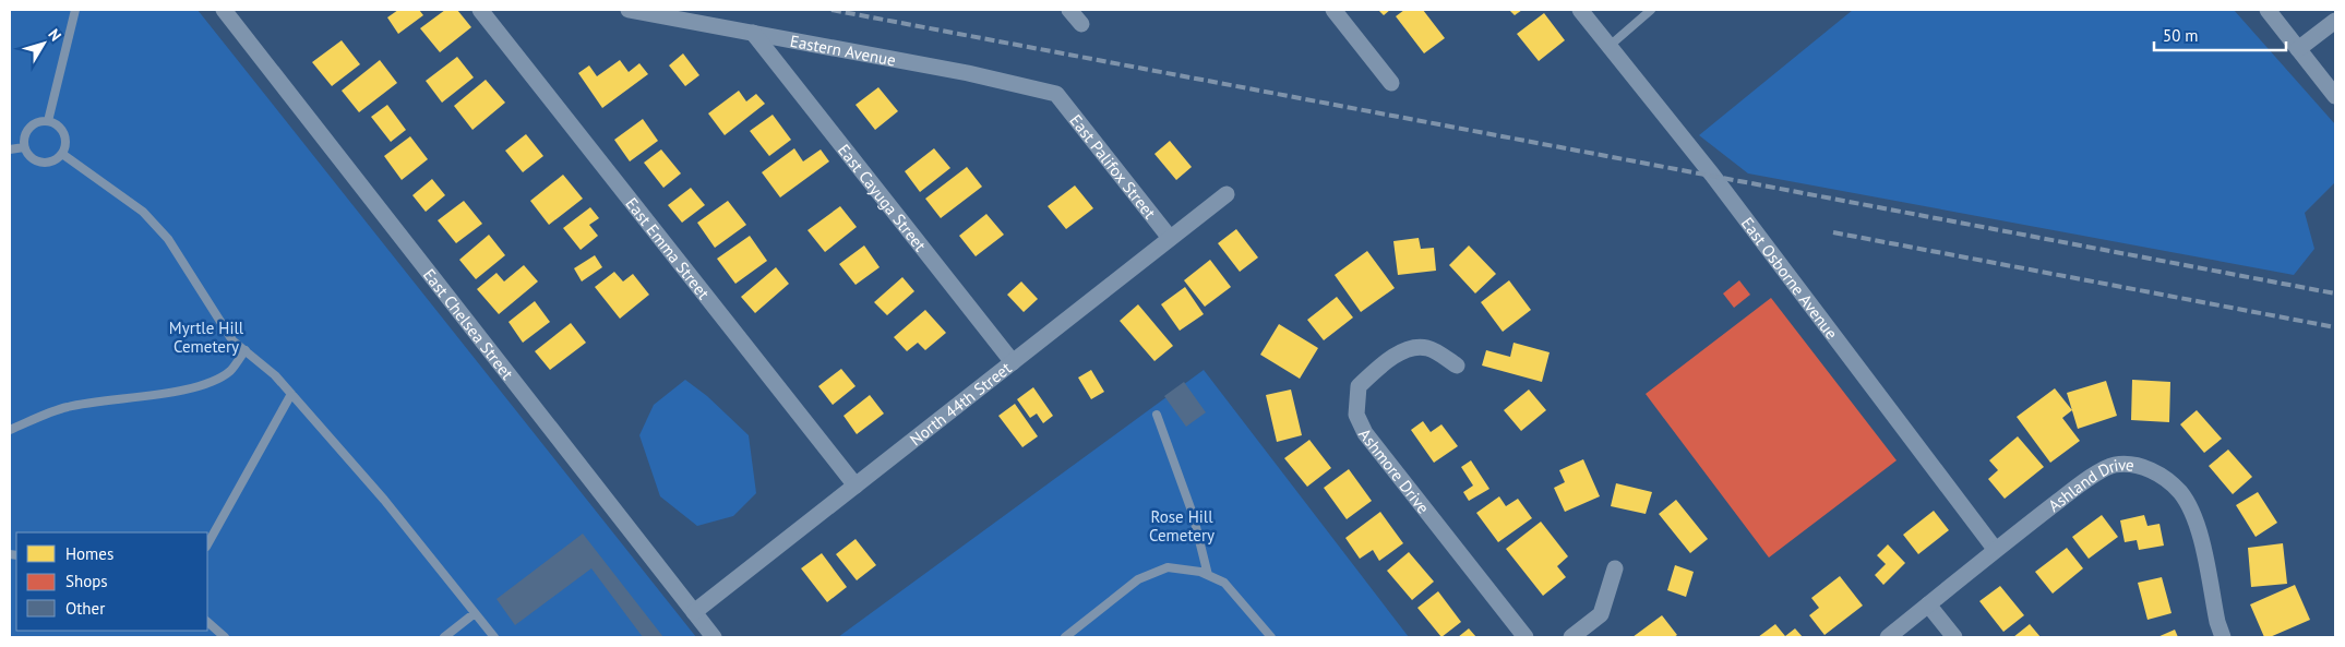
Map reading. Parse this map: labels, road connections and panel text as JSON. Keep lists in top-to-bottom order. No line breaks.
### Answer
{"streets":{"street":["Eastern Avenue","East Palifox Street","East Cayuga Street","East Emma Street","East Osborne Avenue","East Chelsea Street","North 44th Street","Ashmore Drive","Ashland Drive"]},"crossings":[["Eastern Avenue","East Palifox Street"],["Eastern Avenue","East Cayuga Street"],["East Palifox Street","North 44th Street"],["East Cayuga Street","North 44th Street"],["East Emma Street","North 44th Street"],["East Osborne Avenue","Ashland Drive"],["East Chelsea Street","North 44th Street"]],"parks":["Myrtle Hill Cemetery","Rose Hill Cemetery"],"legend":["Homes","Shops","Other"],"scale_bar":"50 m","north":"top right"}
